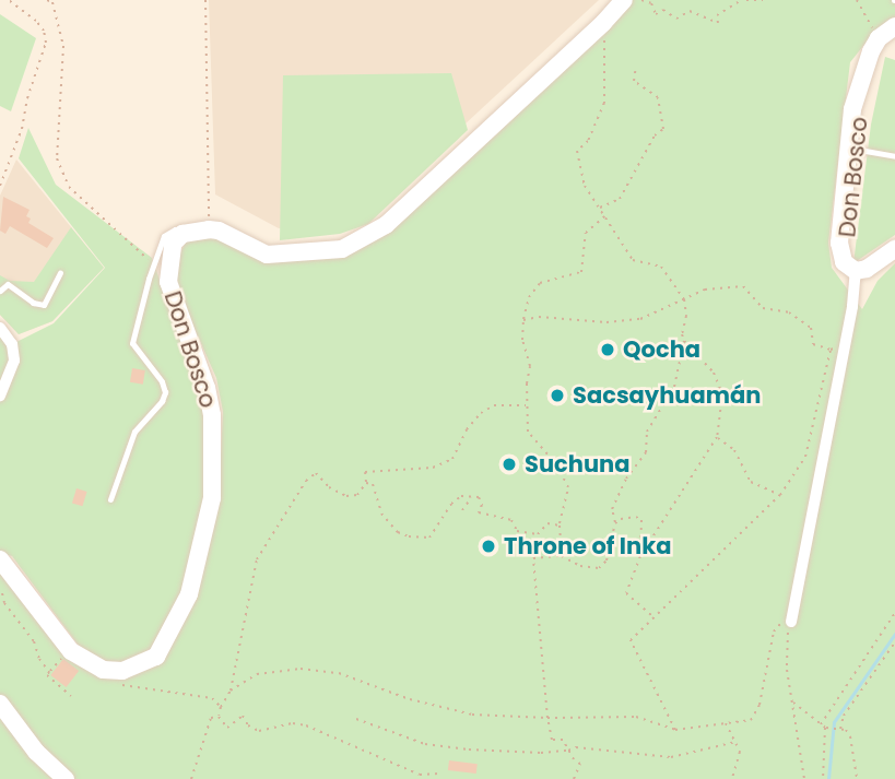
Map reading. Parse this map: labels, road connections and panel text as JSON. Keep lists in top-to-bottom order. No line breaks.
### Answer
{"streets":{"street":["Don Bosco"]},"places":["Qocha","Sacsayhuamán","Suchuna","Throne of Inka"]}
